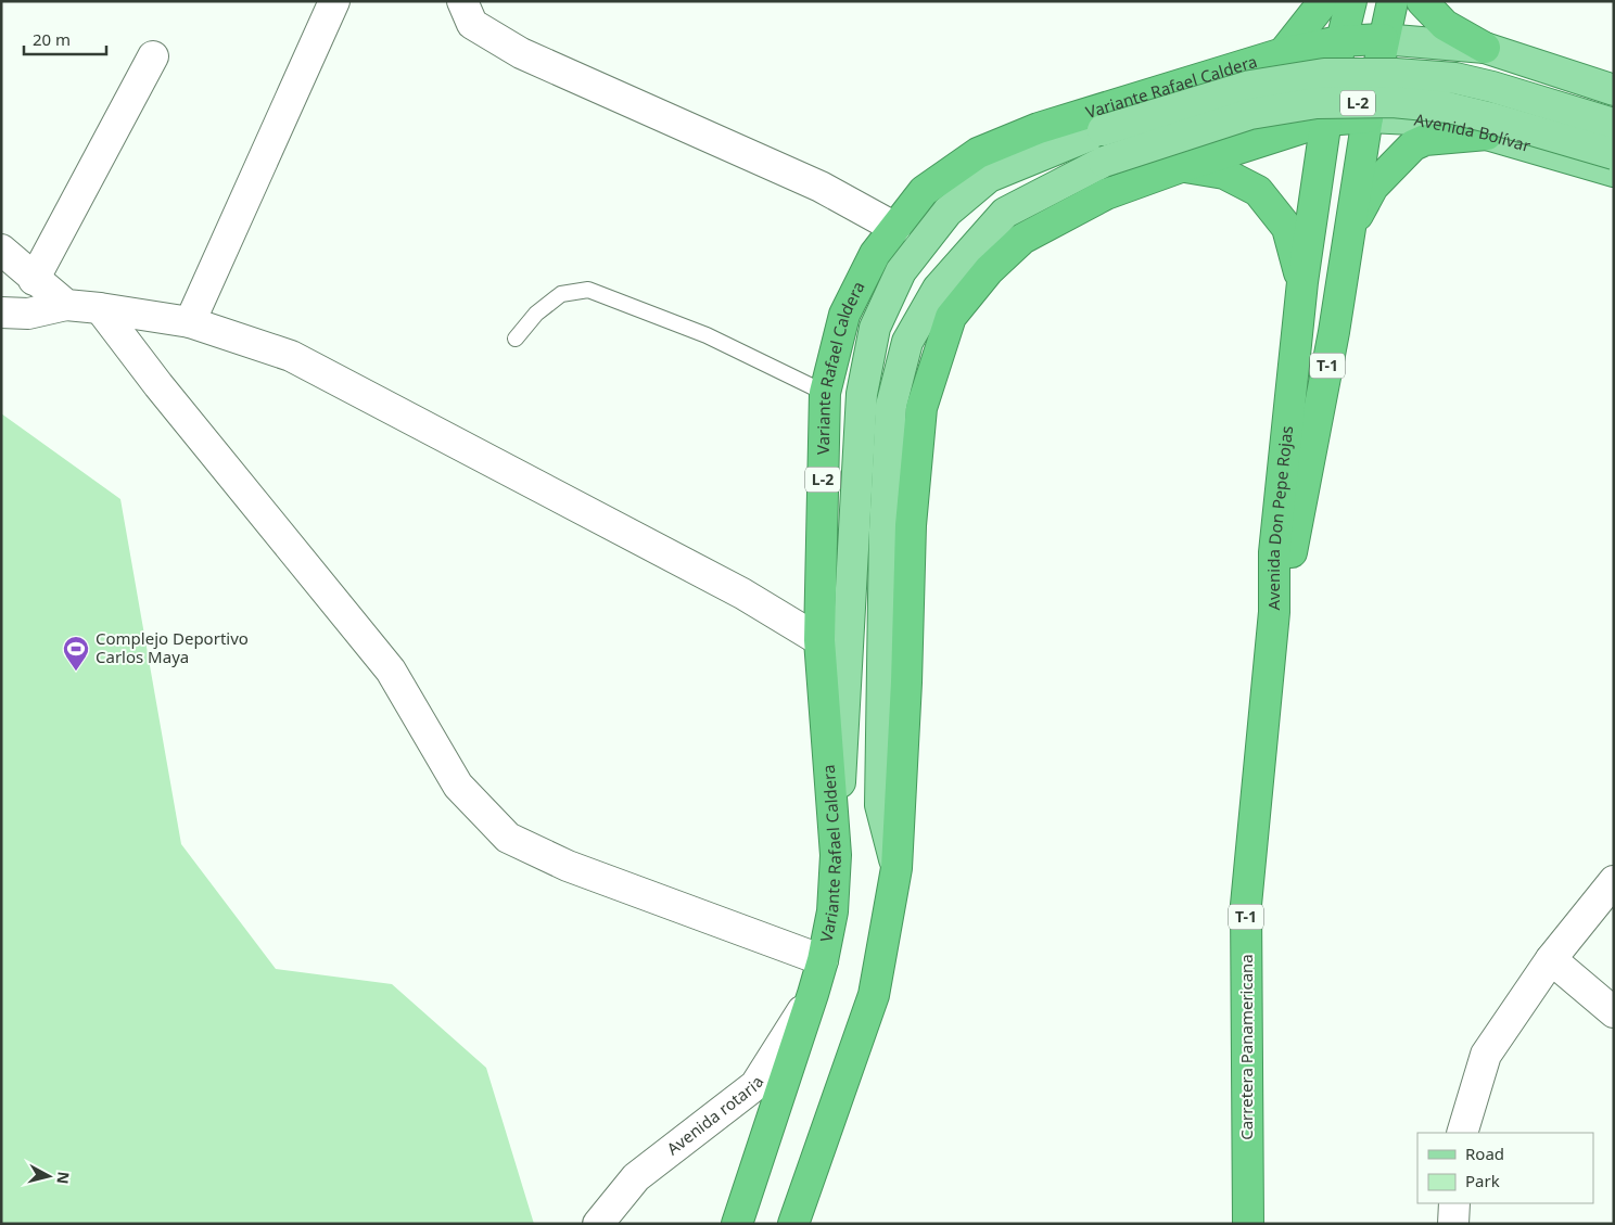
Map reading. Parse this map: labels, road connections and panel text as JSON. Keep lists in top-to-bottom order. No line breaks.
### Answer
{"streets":{"highway":["Variante Rafael Caldera","L-2","Avenida Bolívar","T-1","Avenida Don Pepe Rojas","Carretera Panamericana"],"street":["Avenida rotaria"]},"crossings":[["Variante Rafael Caldera","L-2"],["Variante Rafael Caldera","Avenida Don Pepe Rojas"],["Variante Rafael Caldera","Avenida rotaria"],["L-2","Avenida Bolívar"],["L-2","Avenida Don Pepe Rojas"],["Avenida Bolívar","Avenida Don Pepe Rojas"],["Avenida Don Pepe Rojas","Carretera Panamericana"]],"places":{"sports":["Complejo Deportivo Carlos Maya"]},"legend":["Road","Park"],"scale_bar":"20 m","north":"right"}
